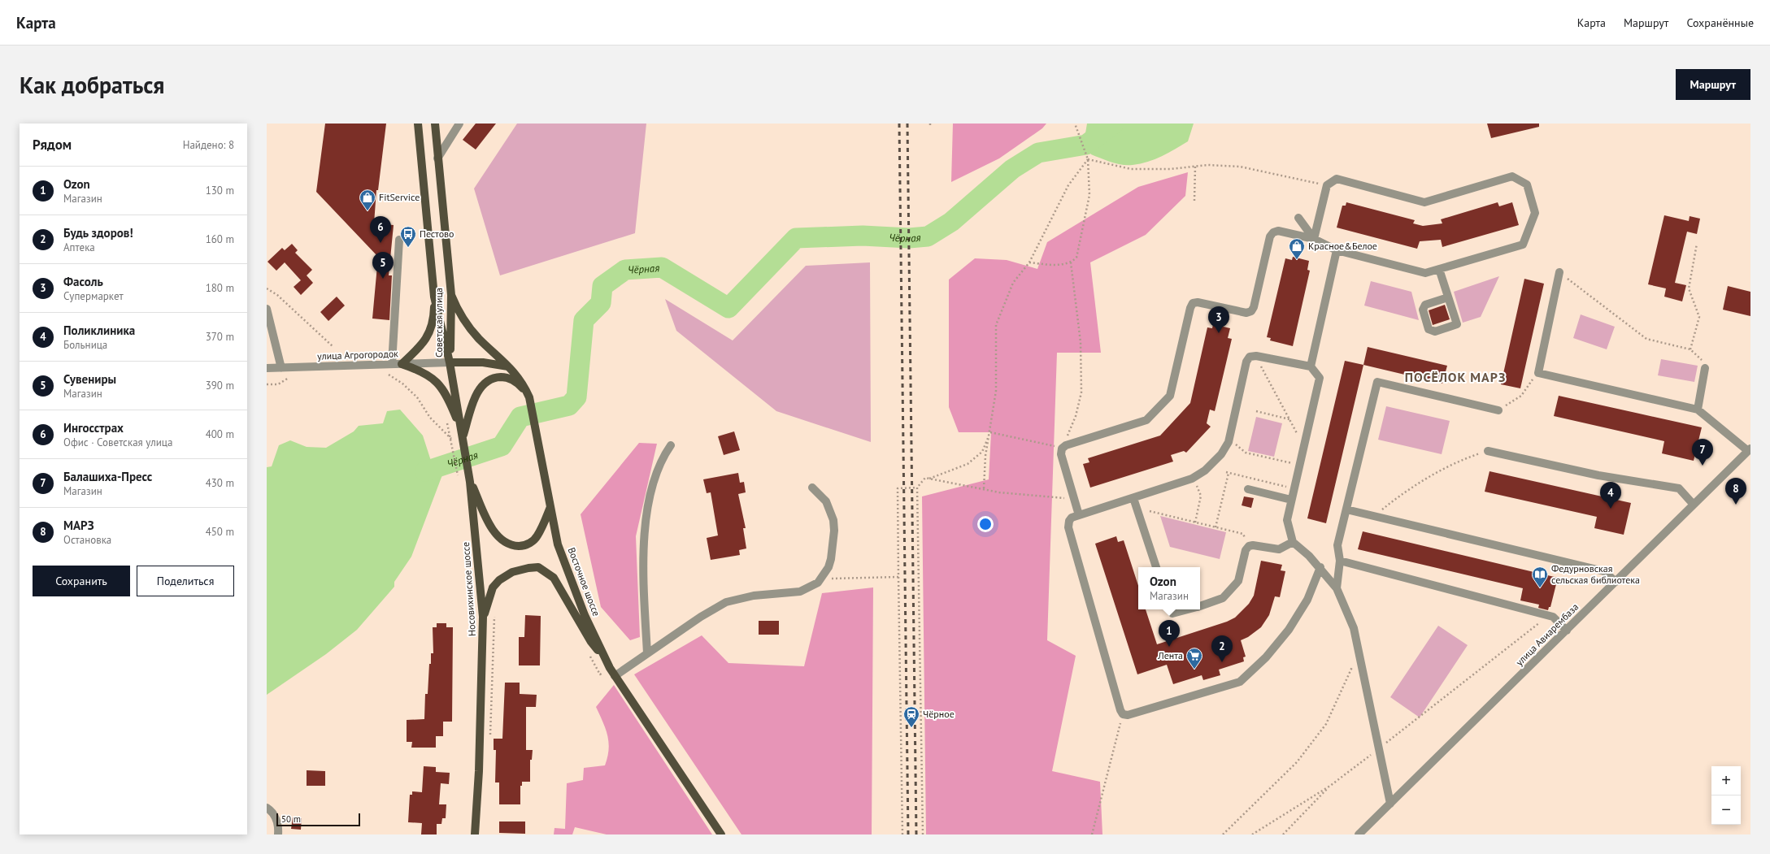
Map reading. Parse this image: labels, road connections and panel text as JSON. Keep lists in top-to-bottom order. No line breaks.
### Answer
{"streets":{"main road":["Советская улица","Восточное шоссе","Носовихинское шоссе"],"street":["улица Агрогородок","улица Авиарембаза"]},"crossings":[["Советская улица","улица Агрогородок"],["Советская улица","Восточное шоссе"],["Советская улица","Носовихинское шоссе"],["улица Агрогородок","Носовихинское шоссе"]],"districts":["ПОСЁЛОК МАРЗ"],"water":["Чёрная"],"places":{"shop":["FitService","Красное&Белое"],"bus stop":["Пестово"],"library":["Федурновская сельская библиотека"],"supermarket":["Лента"],"station":["Чёрное"]},"scale_bar":"50 m","page":{"header":"Карта","nav":["Карта","Маршрут","Сохранённые"],"buttons":["Маршрут",["Сохранить","Поделиться"]],"title":"Как добраться","heading":["Рядом","Найдено: 8"],"list":[{"mark":"1","name":"Ozon","note":"Магазин","value":"130 m"},{"mark":"2","name":"Будь здоров!","note":"Аптека","value":"160 m"},{"mark":"3","name":"Фасоль","note":"Супермаркет","value":"180 m"},{"mark":"4","name":"Поликлиника","note":"Больница","value":"370 m"},{"mark":"5","name":"Сувениры","note":"Магазин","value":"390 m"},{"mark":"6","name":"Ингосстрах","note":"Офис · Советская улица","value":"400 m"},{"mark":"7","name":"Балашиха-Пресс","note":"Магазин","value":"430 m"},{"mark":"8","name":"МАРЗ","note":"Остановка","value":"450 m"}],"pins":["6","5","3","7","8","4","1","2"],"popup":["Ozon","Магазин"],"map_buttons":["+","−"],"scale":"50 m"}}
